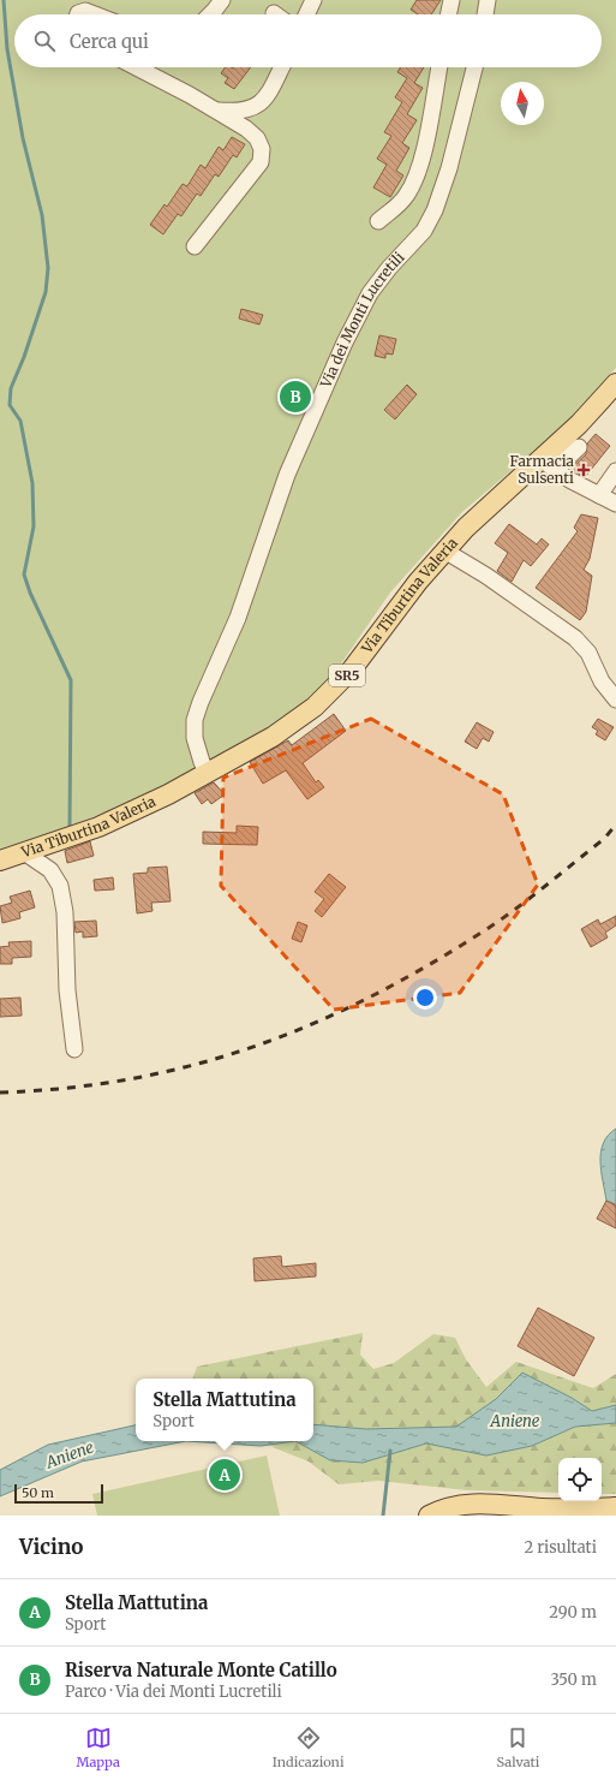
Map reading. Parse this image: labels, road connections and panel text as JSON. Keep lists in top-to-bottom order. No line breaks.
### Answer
{"streets":{"main road":["Via Tiburtina Valeria","SR5"],"street":["Via dei Monti Lucretili"]},"crossings":[["Via dei Monti Lucretili","Via Tiburtina Valeria"]],"water":["Aniene"],"places":{"health":["Farmacia Sulsenti"]},"scale_bar":"50 m","north":"top","page":{"search":"Cerca qui","pins":["B","A"],"popup":["Stella Mattutina","Sport"],"scale":"50 m","heading":["Vicino","2 risultati"],"list":[{"mark":"A","name":"Stella Mattutina","note":"Sport","value":"290 m"},{"mark":"B","name":"Riserva Naturale Monte Catillo","note":"Parco · Via dei Monti Lucretili","value":"350 m"}],"nav":["Mappa","Indicazioni","Salvati"]}}
